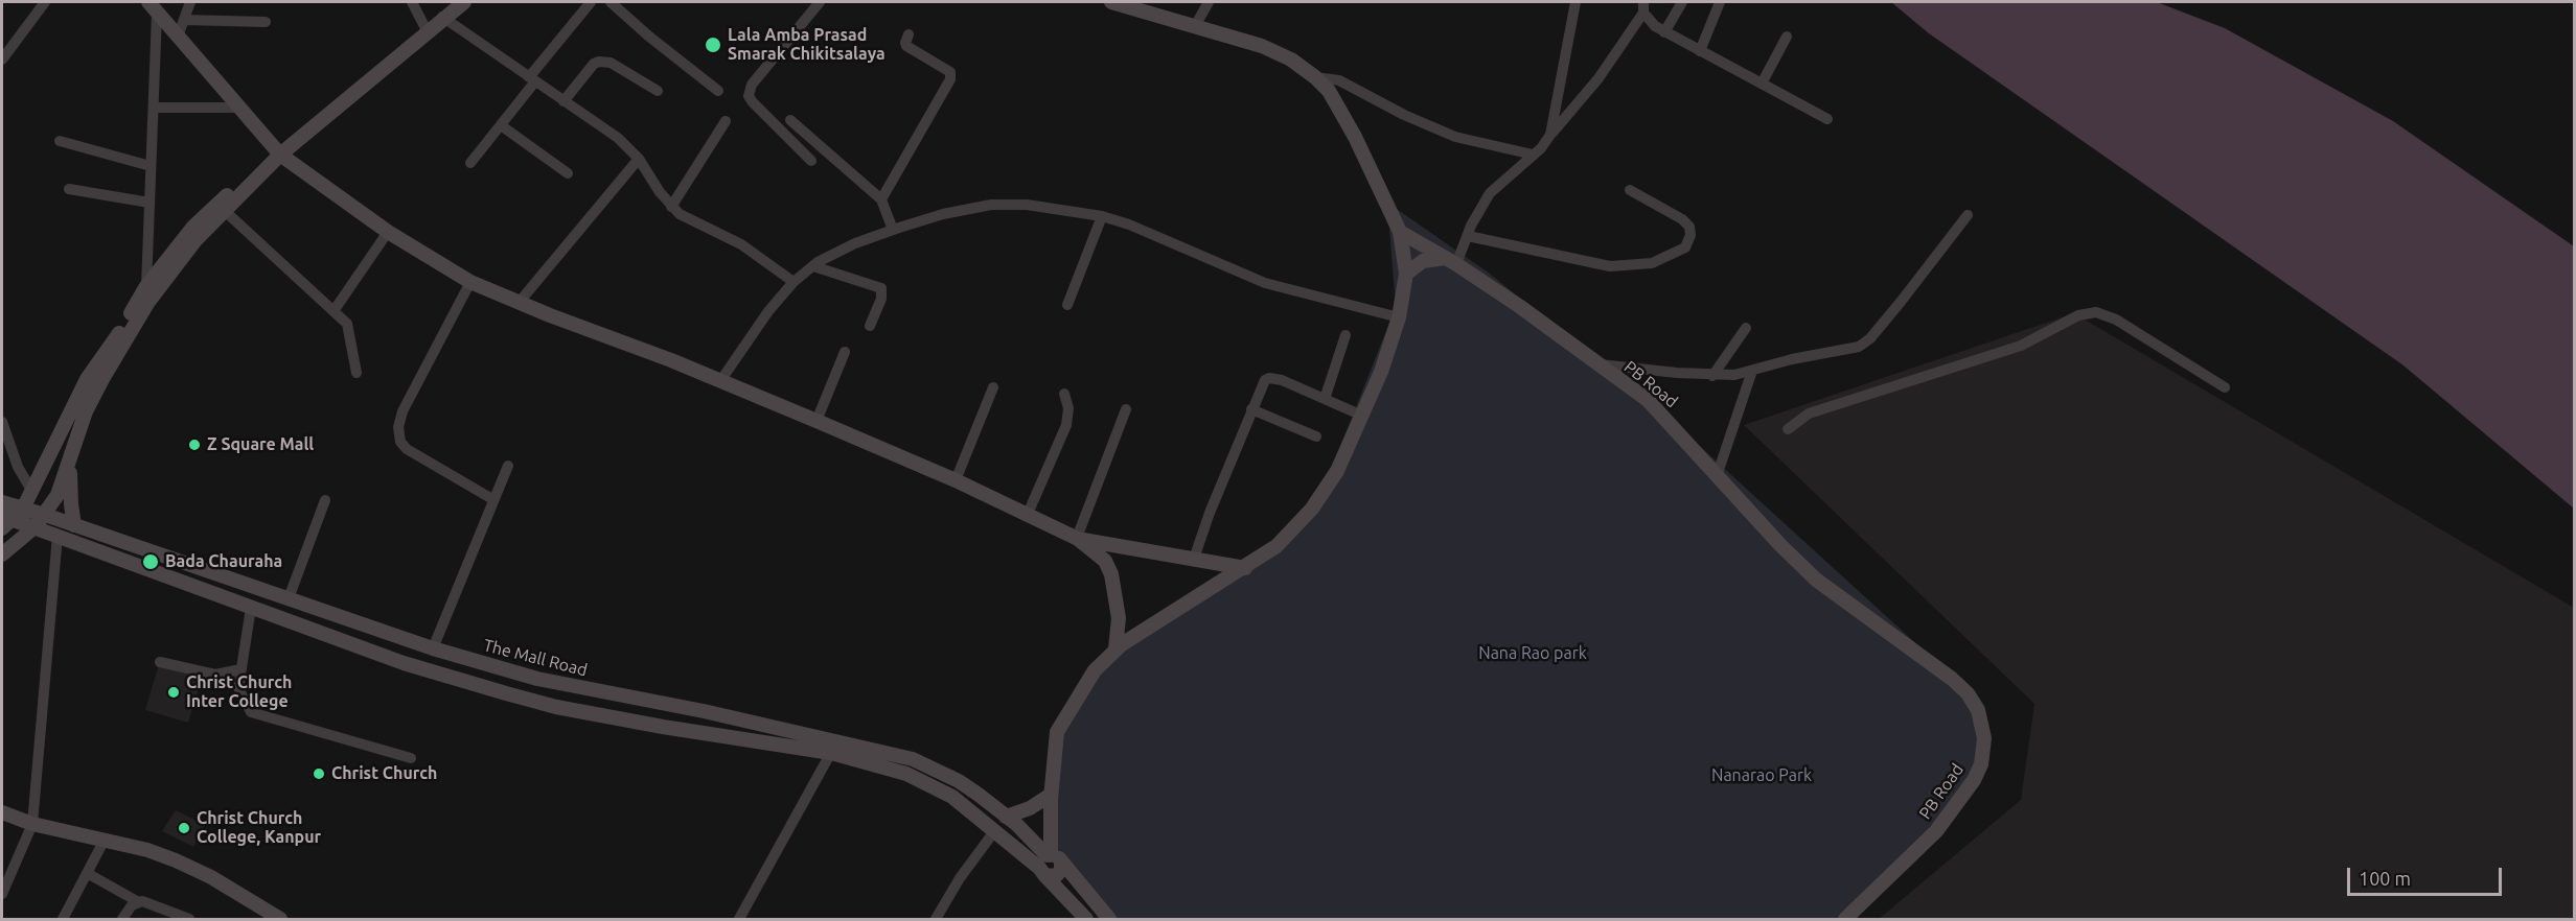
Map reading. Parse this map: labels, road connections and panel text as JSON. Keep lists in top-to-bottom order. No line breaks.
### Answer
{"streets":{"street":["PB Road","The Mall Road"]},"parks":["Nana Rao park","Nanarao Park"],"places":["Lala Amba Prasad Smarak Chikitsalaya","Z Square Mall","Bada Chauraha","Christ Church Inter College","Christ Church","Christ Church College, Kanpur"],"scale_bar":"100 m"}
